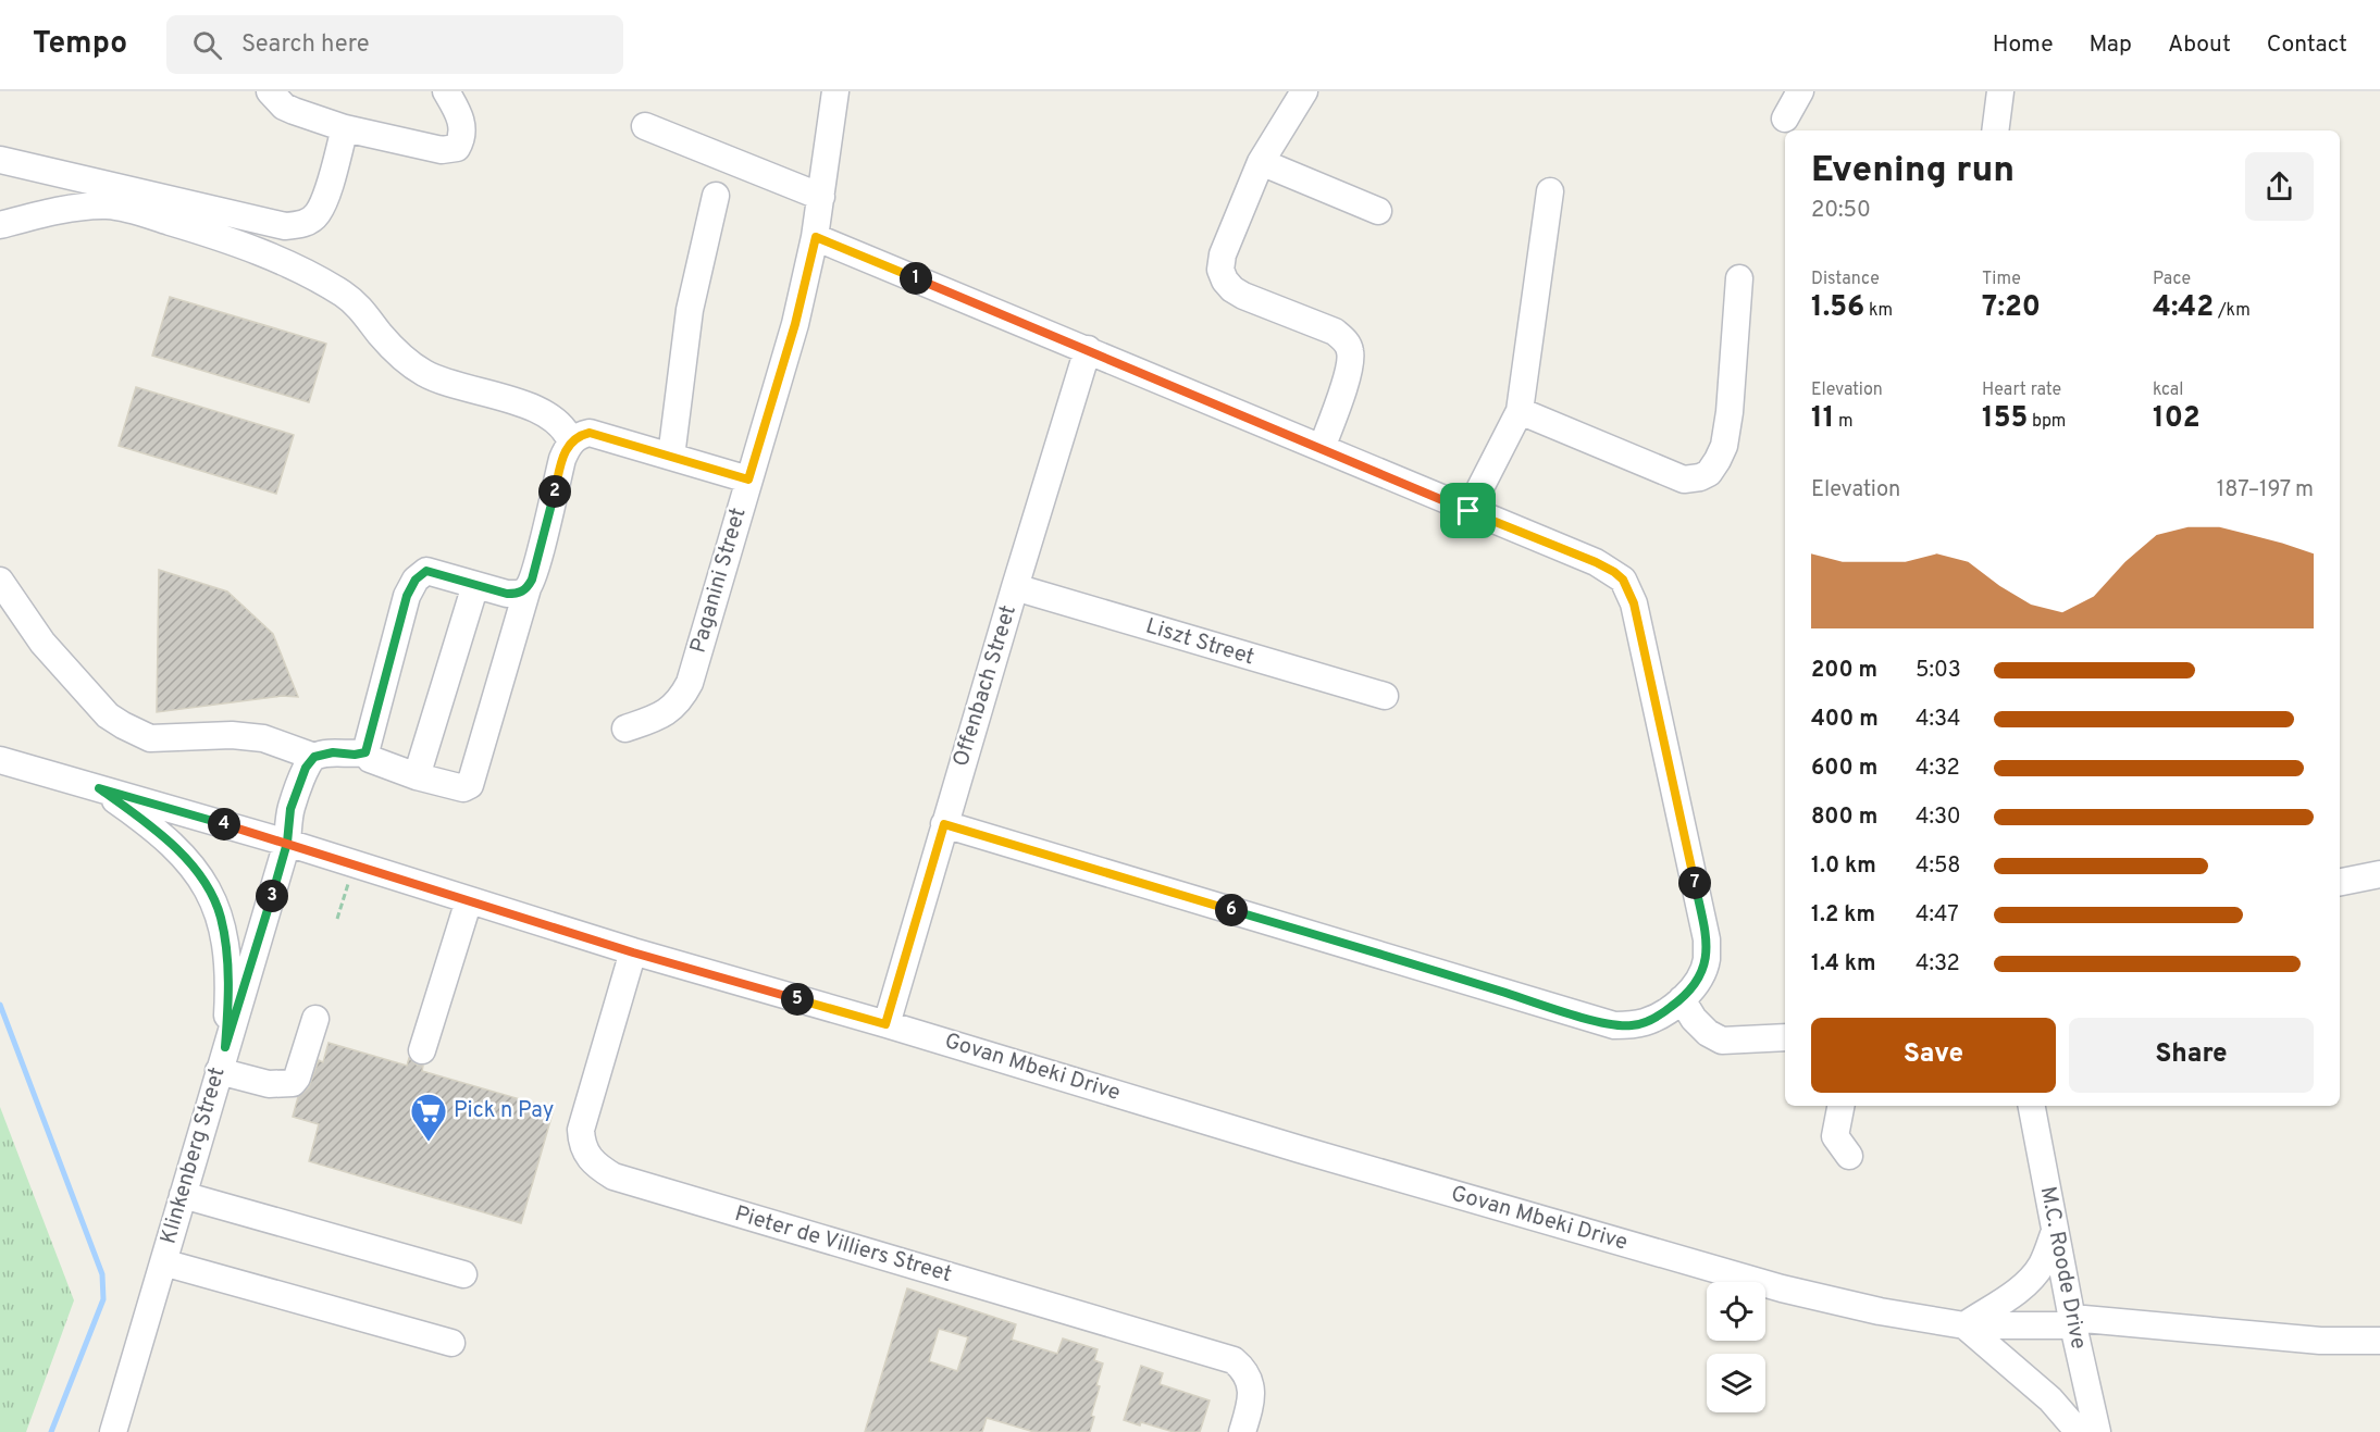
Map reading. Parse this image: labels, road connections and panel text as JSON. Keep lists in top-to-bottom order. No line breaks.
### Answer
{"streets":{"street":["Paganini Street","Liszt Street","Offenbach Street","Govan Mbeki Drive","Klinkenberg Street","Pieter de Villiers Street","M.C. Roode Drive"]},"crossings":[["Liszt Street","Offenbach Street"],["Offenbach Street","Govan Mbeki Drive"],["Govan Mbeki Drive","Klinkenberg Street"],["Govan Mbeki Drive","Pieter de Villiers Street"],["Govan Mbeki Drive","M.C. Roode Drive"]],"places":{"supermarket":["Pick n Pay"]},"page":{"header":"Tempo","search":"Search here","nav":["Home","Map","About","Contact"],"heading":["Evening run","20:50"],"stats":[["Distance","1.56 km"],["Time","7:20"],["Pace","4:42 /km"],["Elevation","11 m"],["Heart rate","155 bpm"],["kcal","102"]],"pins":["1","2","4","7","3","6","5"],"chart":["Elevation","187–197 m"],"list":[{"name":"200 m","note":"5:03"},{"name":"400 m","note":"4:34"},{"name":"600 m","note":"4:32"},{"name":"800 m","note":"4:30"},{"name":"1.0 km","note":"4:58"},{"name":"1.2 km","note":"4:47"},{"name":"1.4 km","note":"4:32"}],"buttons":["Save","Share"]}}
